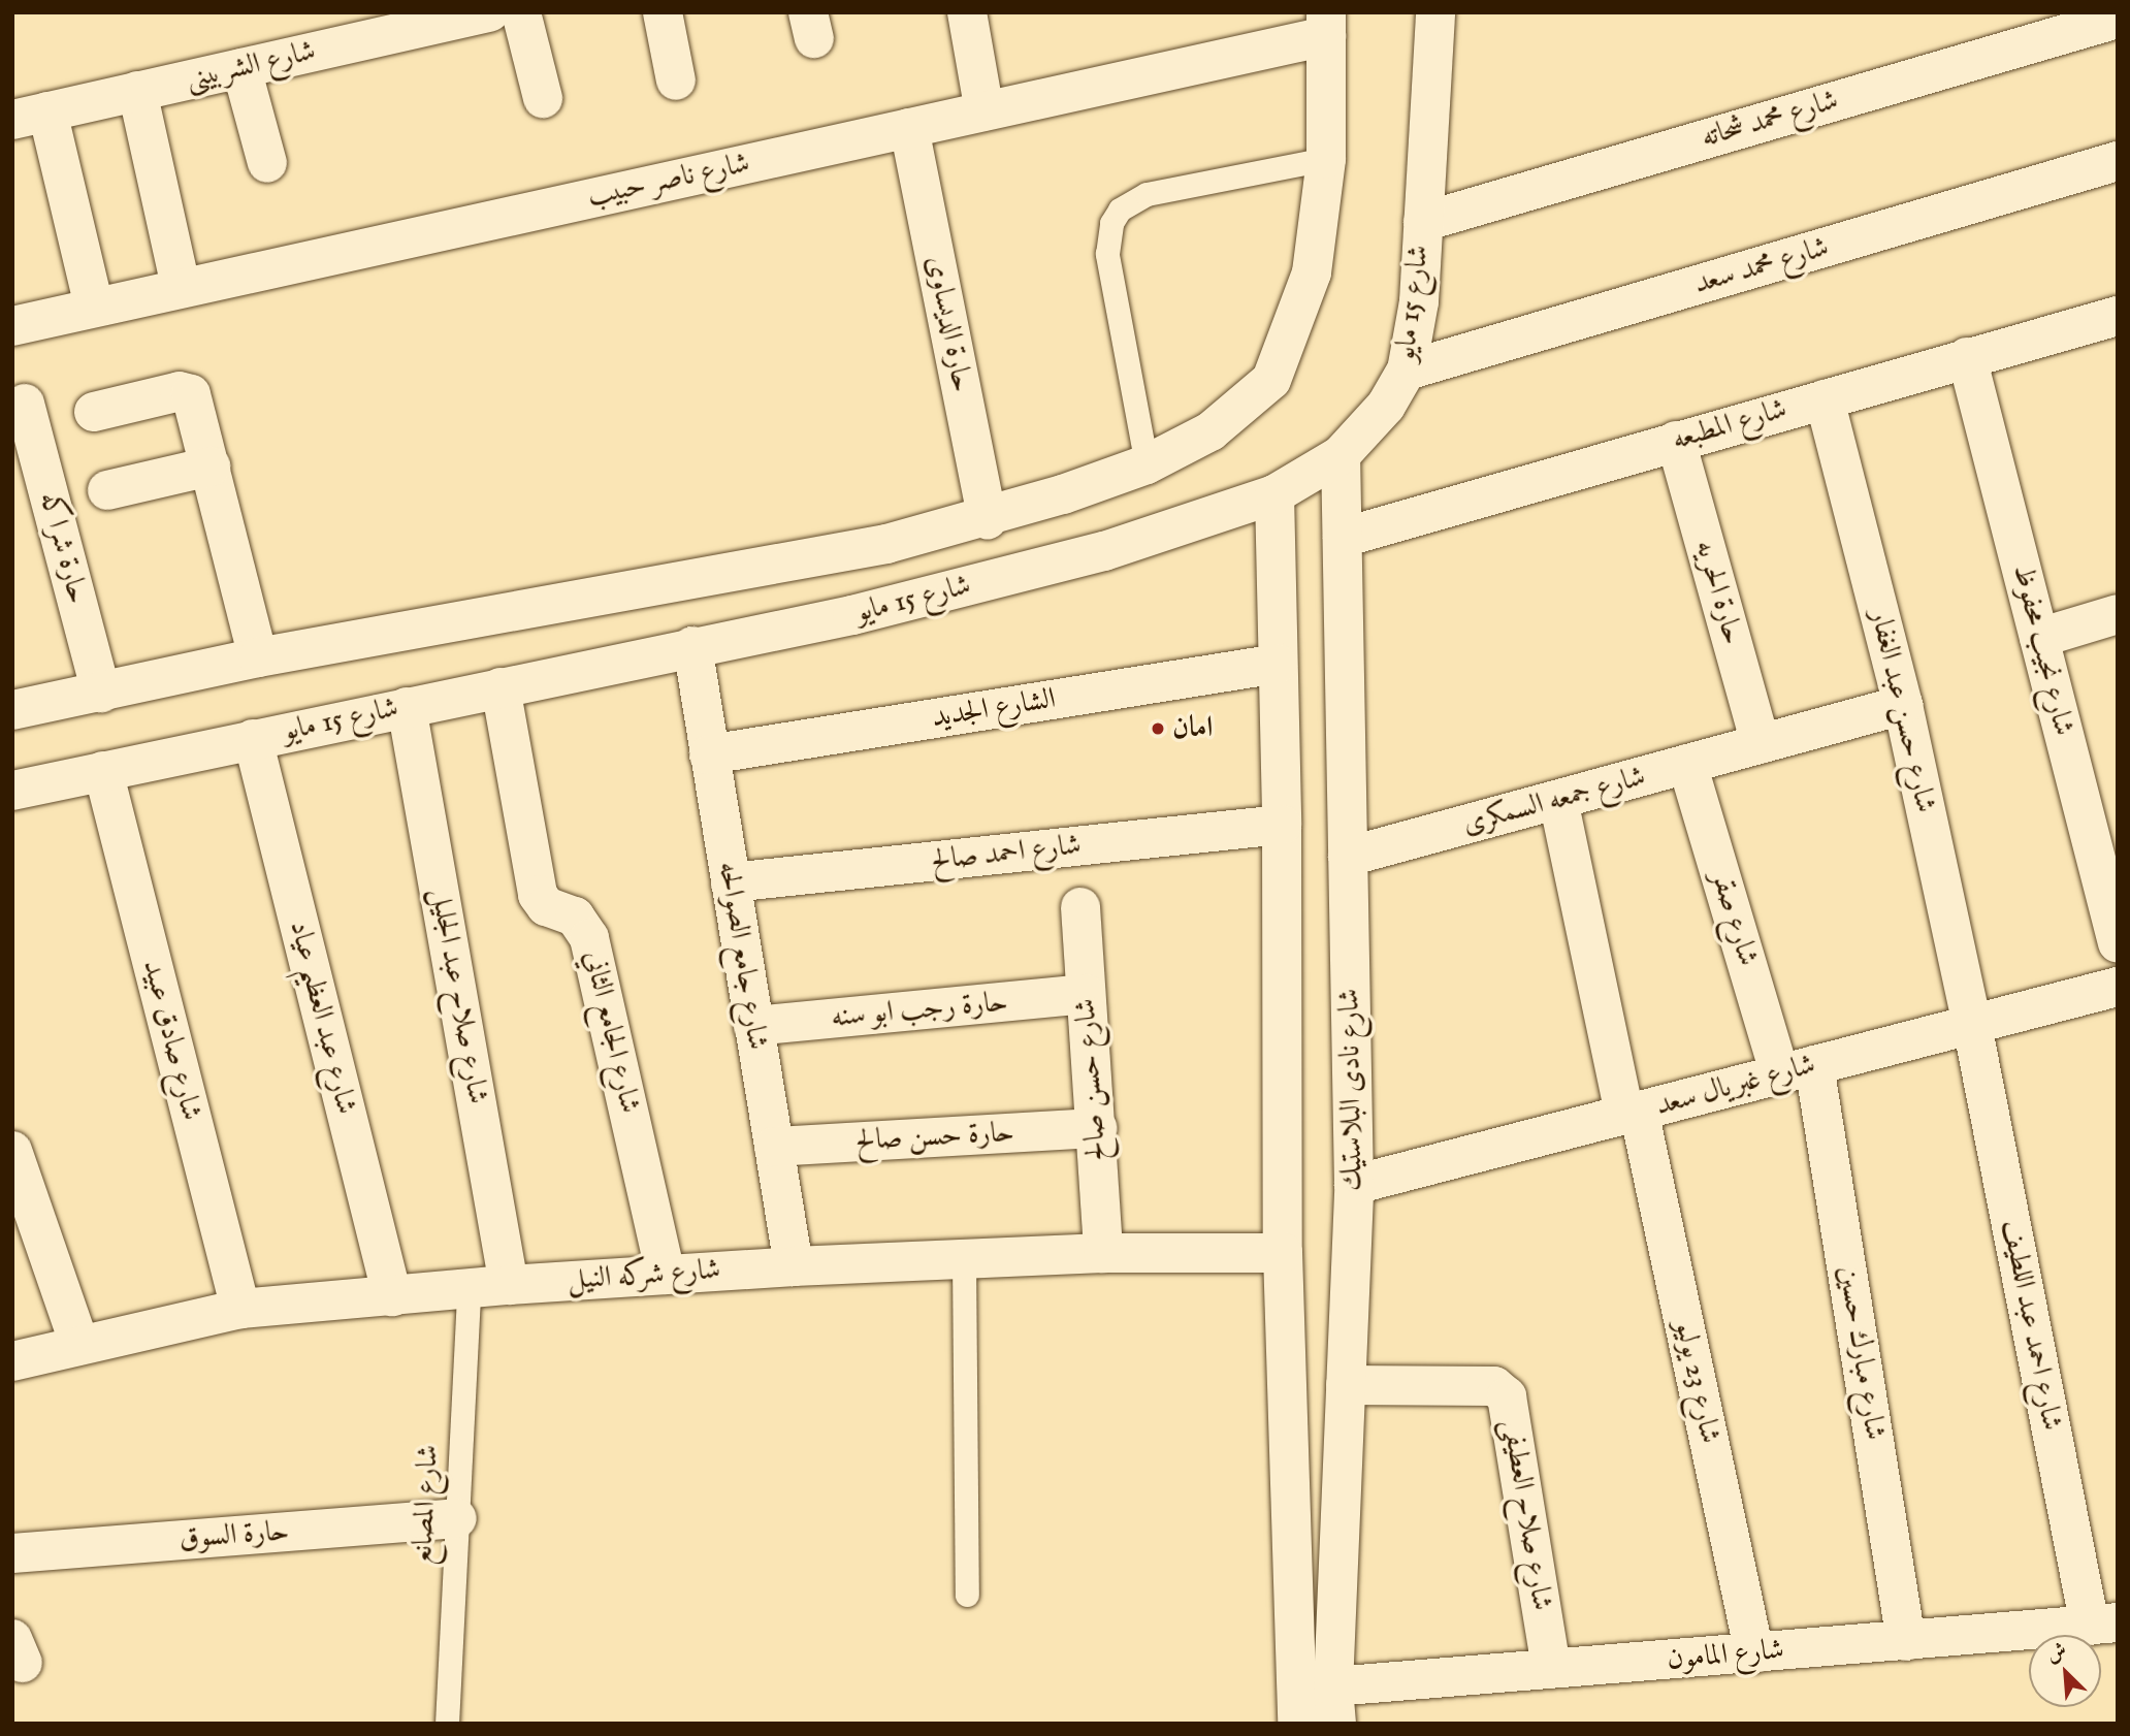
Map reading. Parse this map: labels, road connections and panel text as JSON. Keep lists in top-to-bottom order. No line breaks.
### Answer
{"streets":{"street":["شارع الشربينى","شارع محمد شحاته","شارع ناصر حبيب","شارع محمد سعد","شارع 15 مايو","حارة الديساوى","شارع المطبعه","حارة شراكه","حارة الحريه","شارع نجيب محفوظ","الشارع الجديد","شارع حسن عبد الغفار","شارع جمعه السمكرى","شارع احمد صالح","شارع صقر","شارع جامع الصوالحه","شارع صلاح عبد الجليل","حارة رجب ابو سنه","شارع عبد العظيم عياد","شارع الجامع الثاني","شارع صادق عبيد","شارع حسن صالح","شارع غبريال سعد","شارع نادى البلاستيك","حارة حسن صالح","شارع شركه النيل","شارع احمد عبد اللطيف","شارع مبارك حسين","شارع 23 يوليو","شارع صلاح العطيفى","حارة السوق","شارع المامون"],"lane":["شارع المصانع"]},"crossings":[["شارع محمد شحاته","شارع 15 مايو"],["شارع ناصر حبيب","شارع 15 مايو"],["شارع ناصر حبيب","حارة الديساوى"],["شارع محمد سعد","شارع 15 مايو"],["شارع 15 مايو","حارة الديساوى"],["شارع 15 مايو","حارة شراكه"],["شارع 15 مايو","شارع جامع الصوالحه"],["شارع 15 مايو","شارع صلاح عبد الجليل"],["شارع 15 مايو","شارع عبد العظيم عياد"],["شارع 15 مايو","شارع الجامع الثاني"],["شارع 15 مايو","شارع صادق عبيد"],["شارع 15 مايو","شارع نادى البلاستيك"],["شارع المطبعه","حارة الحريه"],["شارع المطبعه","شارع نجيب محفوظ"],["شارع المطبعه","شارع حسن عبد الغفار"],["شارع المطبعه","شارع نادى البلاستيك"],["حارة الحريه","شارع جمعه السمكرى"],["الشارع الجديد","شارع جامع الصوالحه"],["شارع حسن عبد الغفار","شارع جمعه السمكرى"],["شارع حسن عبد الغفار","شارع غبريال سعد"],["شارع حسن عبد الغفار","شارع احمد عبد اللطيف"],["شارع جمعه السمكرى","شارع صقر"],["شارع جمعه السمكرى","شارع نادى البلاستيك"],["شارع جمعه السمكرى","شارع 23 يوليو"],["شارع احمد صالح","شارع جامع الصوالحه"],["شارع صقر","شارع غبريال سعد"],["شارع صقر","شارع مبارك حسين"],["شارع جامع الصوالحه","حارة رجب ابو سنه"],["شارع جامع الصوالحه","حارة حسن صالح"],["شارع جامع الصوالحه","شارع شركه النيل"],["شارع صلاح عبد الجليل","شارع شركه النيل"],["حارة رجب ابو سنه","شارع حسن صالح"],["شارع عبد العظيم عياد","شارع شركه النيل"],["شارع الجامع الثاني","شارع شركه النيل"],["شارع صادق عبيد","شارع شركه النيل"],["شارع حسن صالح","حارة حسن صالح"],["شارع حسن صالح","شارع شركه النيل"],["شارع غبريال سعد","شارع نادى البلاستيك"],["شارع غبريال سعد","شارع احمد عبد اللطيف"],["شارع غبريال سعد","شارع مبارك حسين"],["شارع غبريال سعد","شارع 23 يوليو"],["شارع نادى البلاستيك","شارع صلاح العطيفى"],["شارع نادى البلاستيك","شارع المامون"],["شارع شركه النيل","شارع المصانع"],["شارع احمد عبد اللطيف","شارع المامون"],["شارع مبارك حسين","شارع المامون"],["شارع 23 يوليو","شارع المامون"],["شارع المصانع","حارة السوق"],["شارع صلاح العطيفى","شارع المامون"]],"places":["امان"],"north":"top left"}
